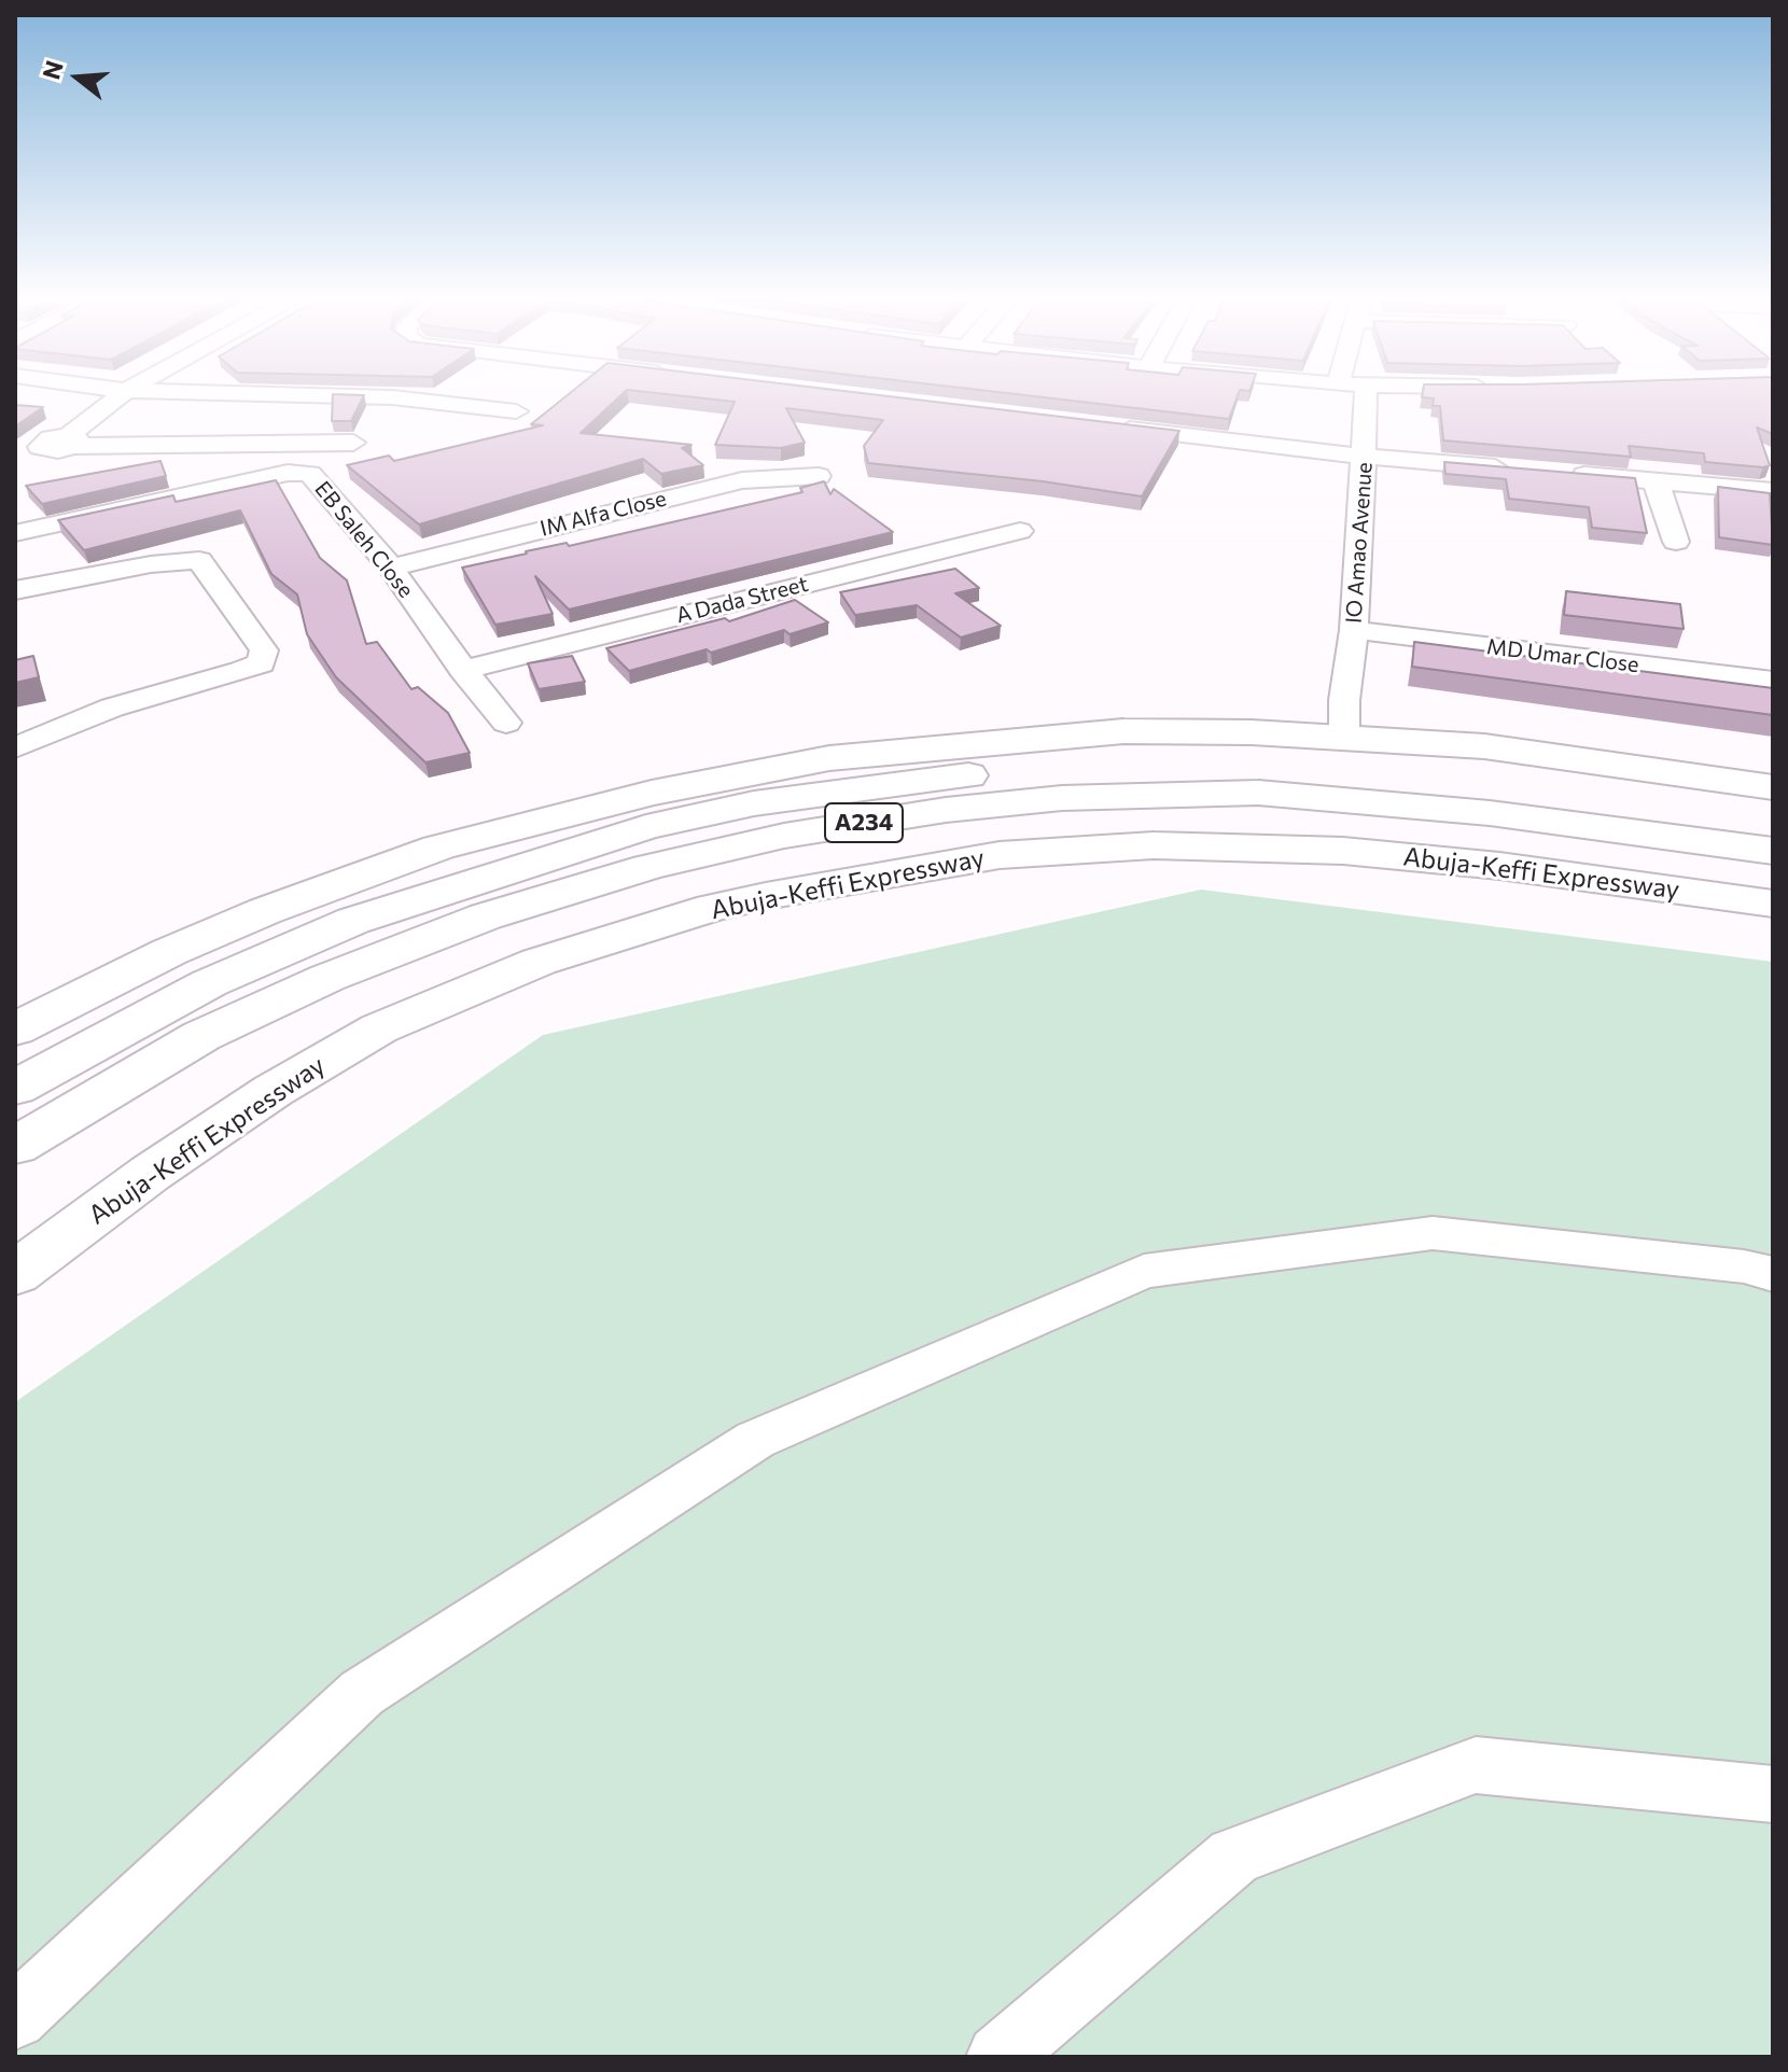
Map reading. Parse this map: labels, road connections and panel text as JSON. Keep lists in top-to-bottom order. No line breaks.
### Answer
{"streets":{"highway":["A234","Abuja-Keffi Expressway"],"street":["IM Alfa Close","EB Saleh Close","IO Amao Avenue","A Dada Street","MD Umar Close"]},"crossings":[["IM Alfa Close","EB Saleh Close"],["EB Saleh Close","A Dada Street"],["IO Amao Avenue","MD Umar Close"]],"north":"left"}
